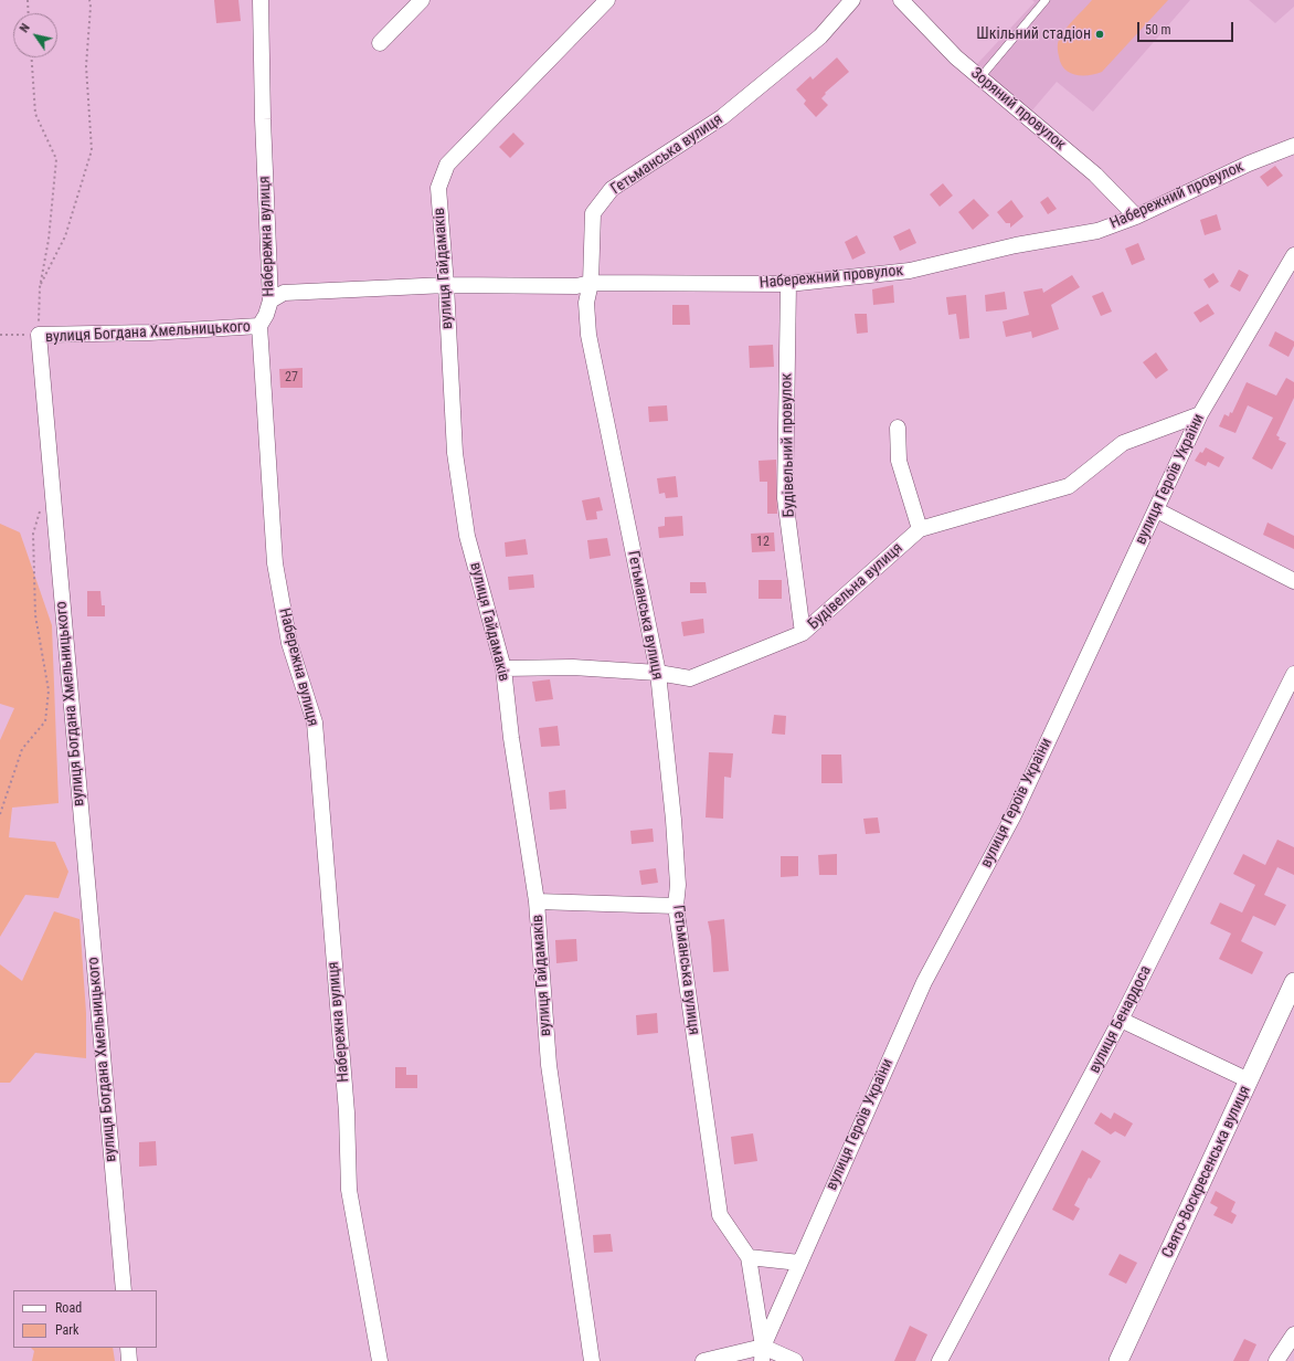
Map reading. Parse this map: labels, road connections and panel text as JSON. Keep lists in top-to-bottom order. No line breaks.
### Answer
{"streets":{"street":["Зоряний провулок","Гетьманська вулиця","Набережний провулок","Набережна вулиця","вулиця Гайдамаків","вулиця Богдана Хмельницького","Будівельний провулок","вулиця Героїв України","Будівельна вулиця","вулиця Бенардоса","Свято-Воскресенська вулиця"]},"crossings":[["Зоряний провулок","Набережний провулок"],["Гетьманська вулиця","Набережний провулок"],["Гетьманська вулиця","вулиця Героїв України"],["Гетьманська вулиця","Будівельна вулиця"],["Набережний провулок","Набережна вулиця"],["Набережний провулок","вулиця Гайдамаків"],["Набережний провулок","Будівельний провулок"],["Набережна вулиця","вулиця Богдана Хмельницького"],["вулиця Гайдамаків","Будівельна вулиця"],["Будівельний провулок","Будівельна вулиця"],["вулиця Героїв України","Будівельна вулиця"]],"places":["Шкільний стадіон"],"house_numbers":["27","12"],"legend":["Road","Park"],"scale_bar":"50 m","north":"top left"}
